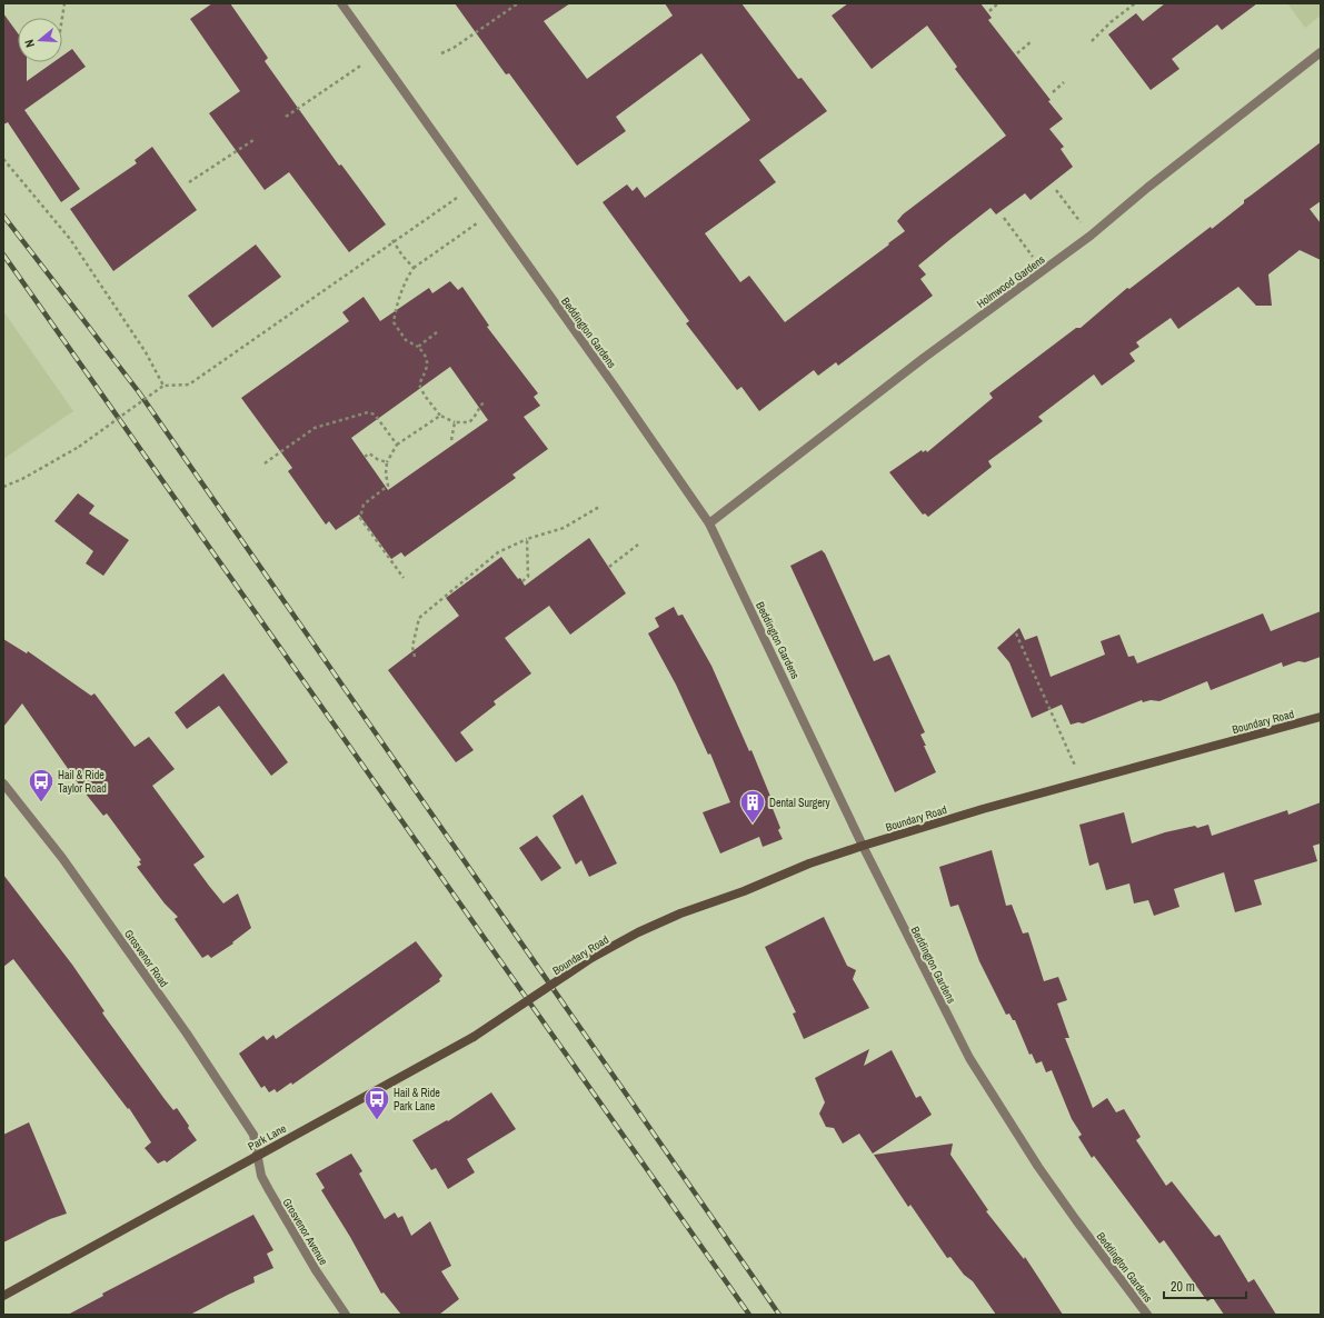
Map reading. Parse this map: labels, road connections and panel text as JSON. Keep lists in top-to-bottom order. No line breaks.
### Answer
{"streets":{"main road":["Boundary Road","Park Lane"],"street":["Holmwood Gardens","Beddington Gardens","Grosvenor Road","Grosvenor Avenue"]},"crossings":[["Holmwood Gardens","Beddington Gardens"],["Beddington Gardens","Boundary Road"],["Boundary Road","Park Lane"],["Grosvenor Road","Park Lane"],["Grosvenor Road","Grosvenor Avenue"],["Park Lane","Grosvenor Avenue"]],"places":{"bus stop":["Hail & Ride Taylor Road","Hail & Ride Park Lane"],"building":["Dental Surgery"]},"scale_bar":"20 m","north":"left"}
